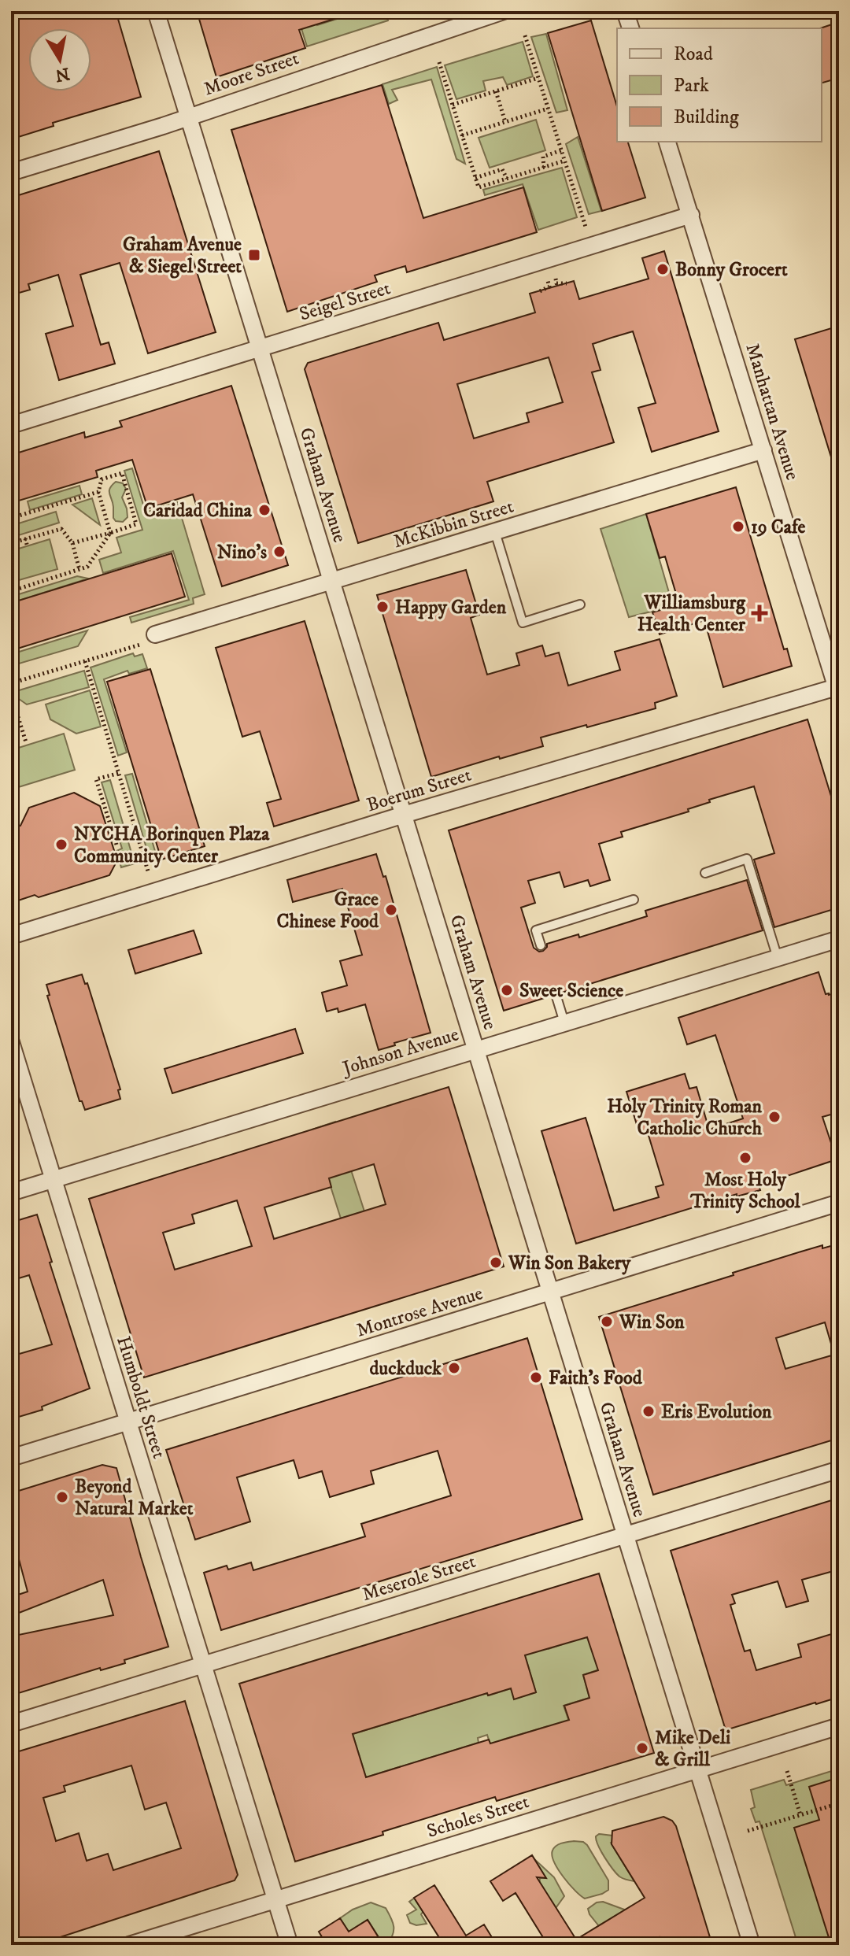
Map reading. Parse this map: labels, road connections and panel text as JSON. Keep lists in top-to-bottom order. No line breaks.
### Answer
{"streets":{"street":["Moore Street","Seigel Street","Manhattan Avenue","Graham Avenue","McKibbin Street","Boerum Street","Johnson Avenue","Montrose Avenue","Humboldt Street","Meserole Street","Scholes Street"]},"crossings":[["Moore Street","Graham Avenue"],["Seigel Street","Manhattan Avenue"],["Seigel Street","Graham Avenue"],["Manhattan Avenue","McKibbin Street"],["Manhattan Avenue","Boerum Street"],["Graham Avenue","McKibbin Street"],["Graham Avenue","Boerum Street"],["Graham Avenue","Johnson Avenue"],["Graham Avenue","Montrose Avenue"],["Graham Avenue","Meserole Street"],["Graham Avenue","Scholes Street"],["Johnson Avenue","Humboldt Street"],["Montrose Avenue","Humboldt Street"],["Humboldt Street","Meserole Street"],["Humboldt Street","Scholes Street"]],"places":{"transit":["Graham Avenue & Siegel Street"],"other":["Bonny Grocert","Caridad China","19 Cafe","Nino's","Happy Garden","NYCHA Borinquen Plaza Community Center","Grace Chinese Food","Sweet Science","Holy Trinity Roman Catholic Church","Most Holy Trinity School","Win Son Bakery","Win Son","duckduck","Faith's Food","Eris Evolution","Beyond Natural Market","Mike Deli & Grill"],"health":["Williamsburg Health Center"]},"legend":["Road","Park","Building"],"north":"bottom"}
